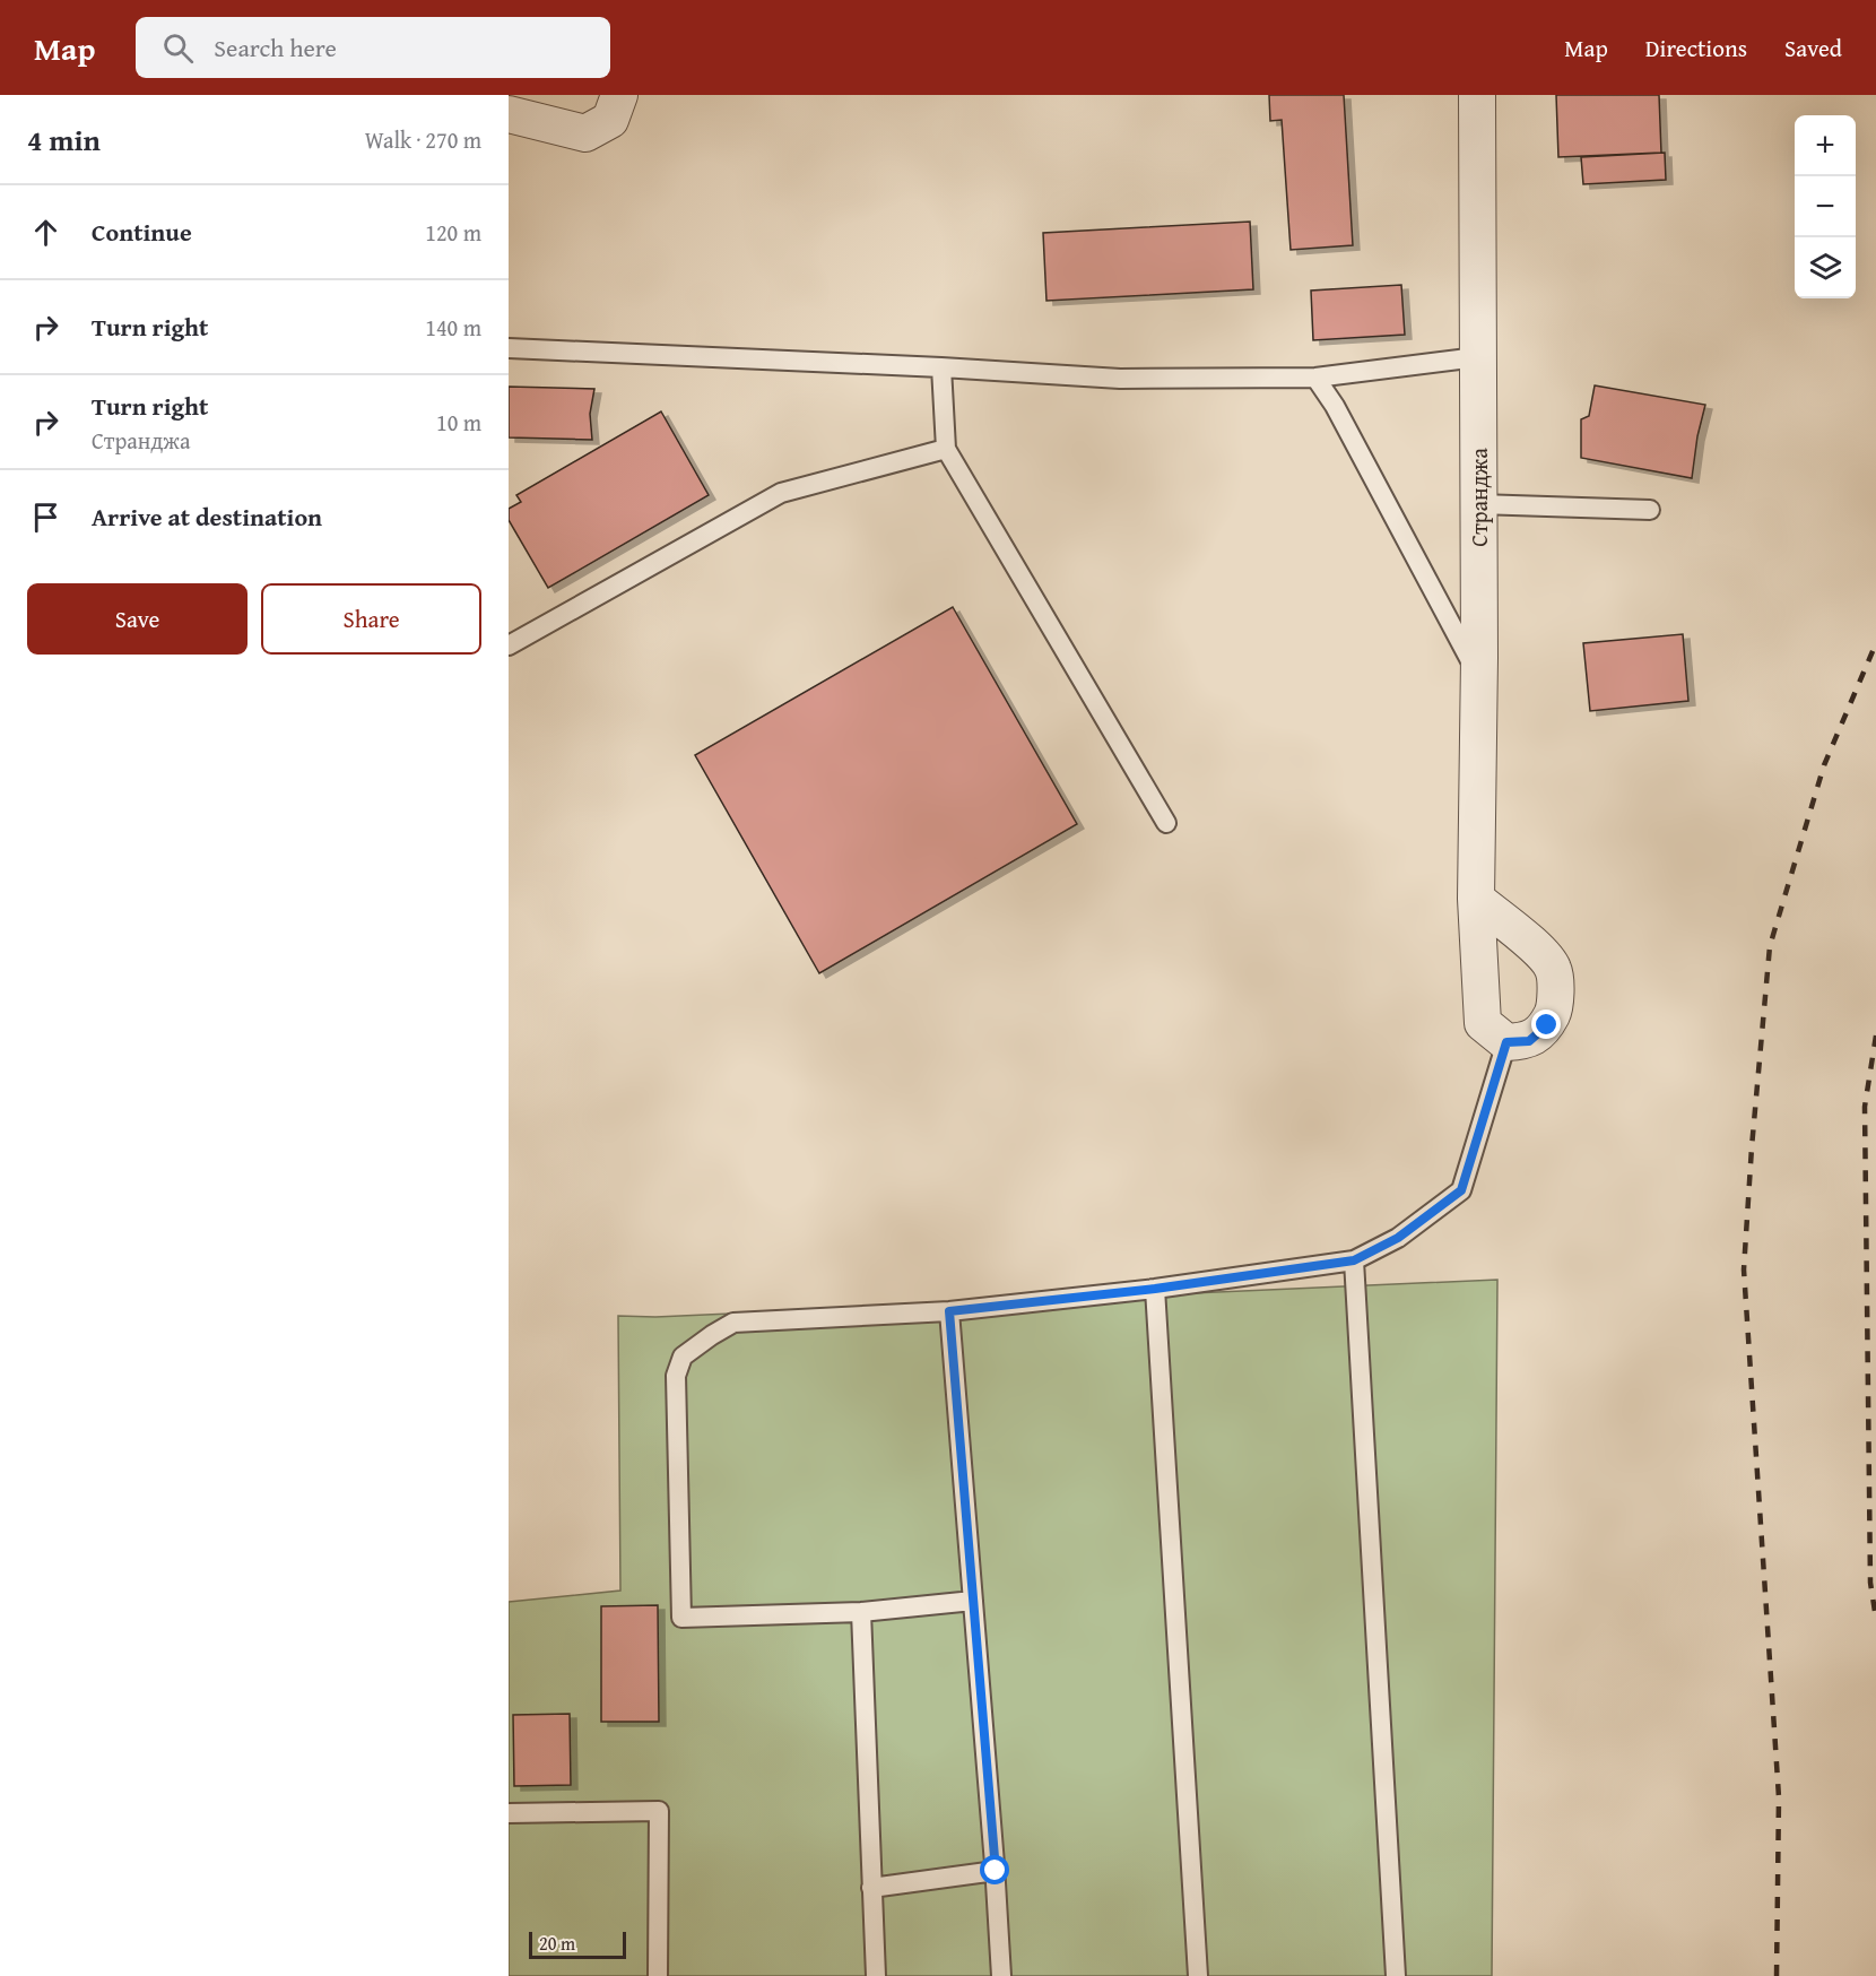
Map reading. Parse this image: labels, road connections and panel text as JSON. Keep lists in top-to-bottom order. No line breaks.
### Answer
{"streets":{"street":["Странджа"]},"scale_bar":"20 m","page":{"header":"Map","search":"Search here","nav":["Map","Directions","Saved"],"heading":["4 min","Walk · 270 m"],"map_buttons":["+","−"],"list":[["Continue","120 m"],["Turn right","140 m"],["Turn right","Странджа","10 m"],"Arrive at destination"],"buttons":["Save","Share"],"scale":"20 m"}}
